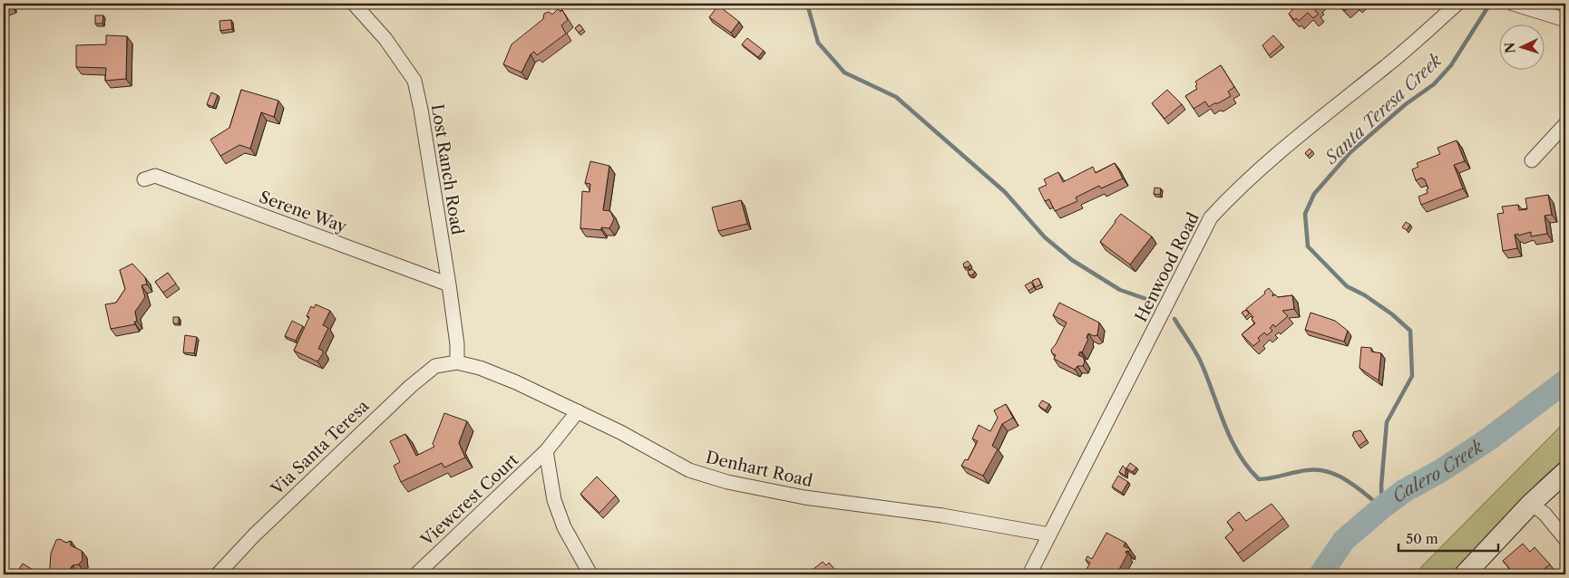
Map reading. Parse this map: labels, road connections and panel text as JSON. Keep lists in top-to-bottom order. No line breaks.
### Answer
{"streets":{"street":["Lost Ranch Road","Serene Way","Henwood Road","Via Santa Teresa","Denhart Road","Viewcrest Court"]},"crossings":[["Lost Ranch Road","Serene Way"],["Lost Ranch Road","Via Santa Teresa"],["Lost Ranch Road","Denhart Road"],["Henwood Road","Denhart Road"],["Via Santa Teresa","Denhart Road"],["Denhart Road","Viewcrest Court"]],"water":["Santa Teresa Creek","Calero Creek"],"scale_bar":"50 m","north":"left"}
